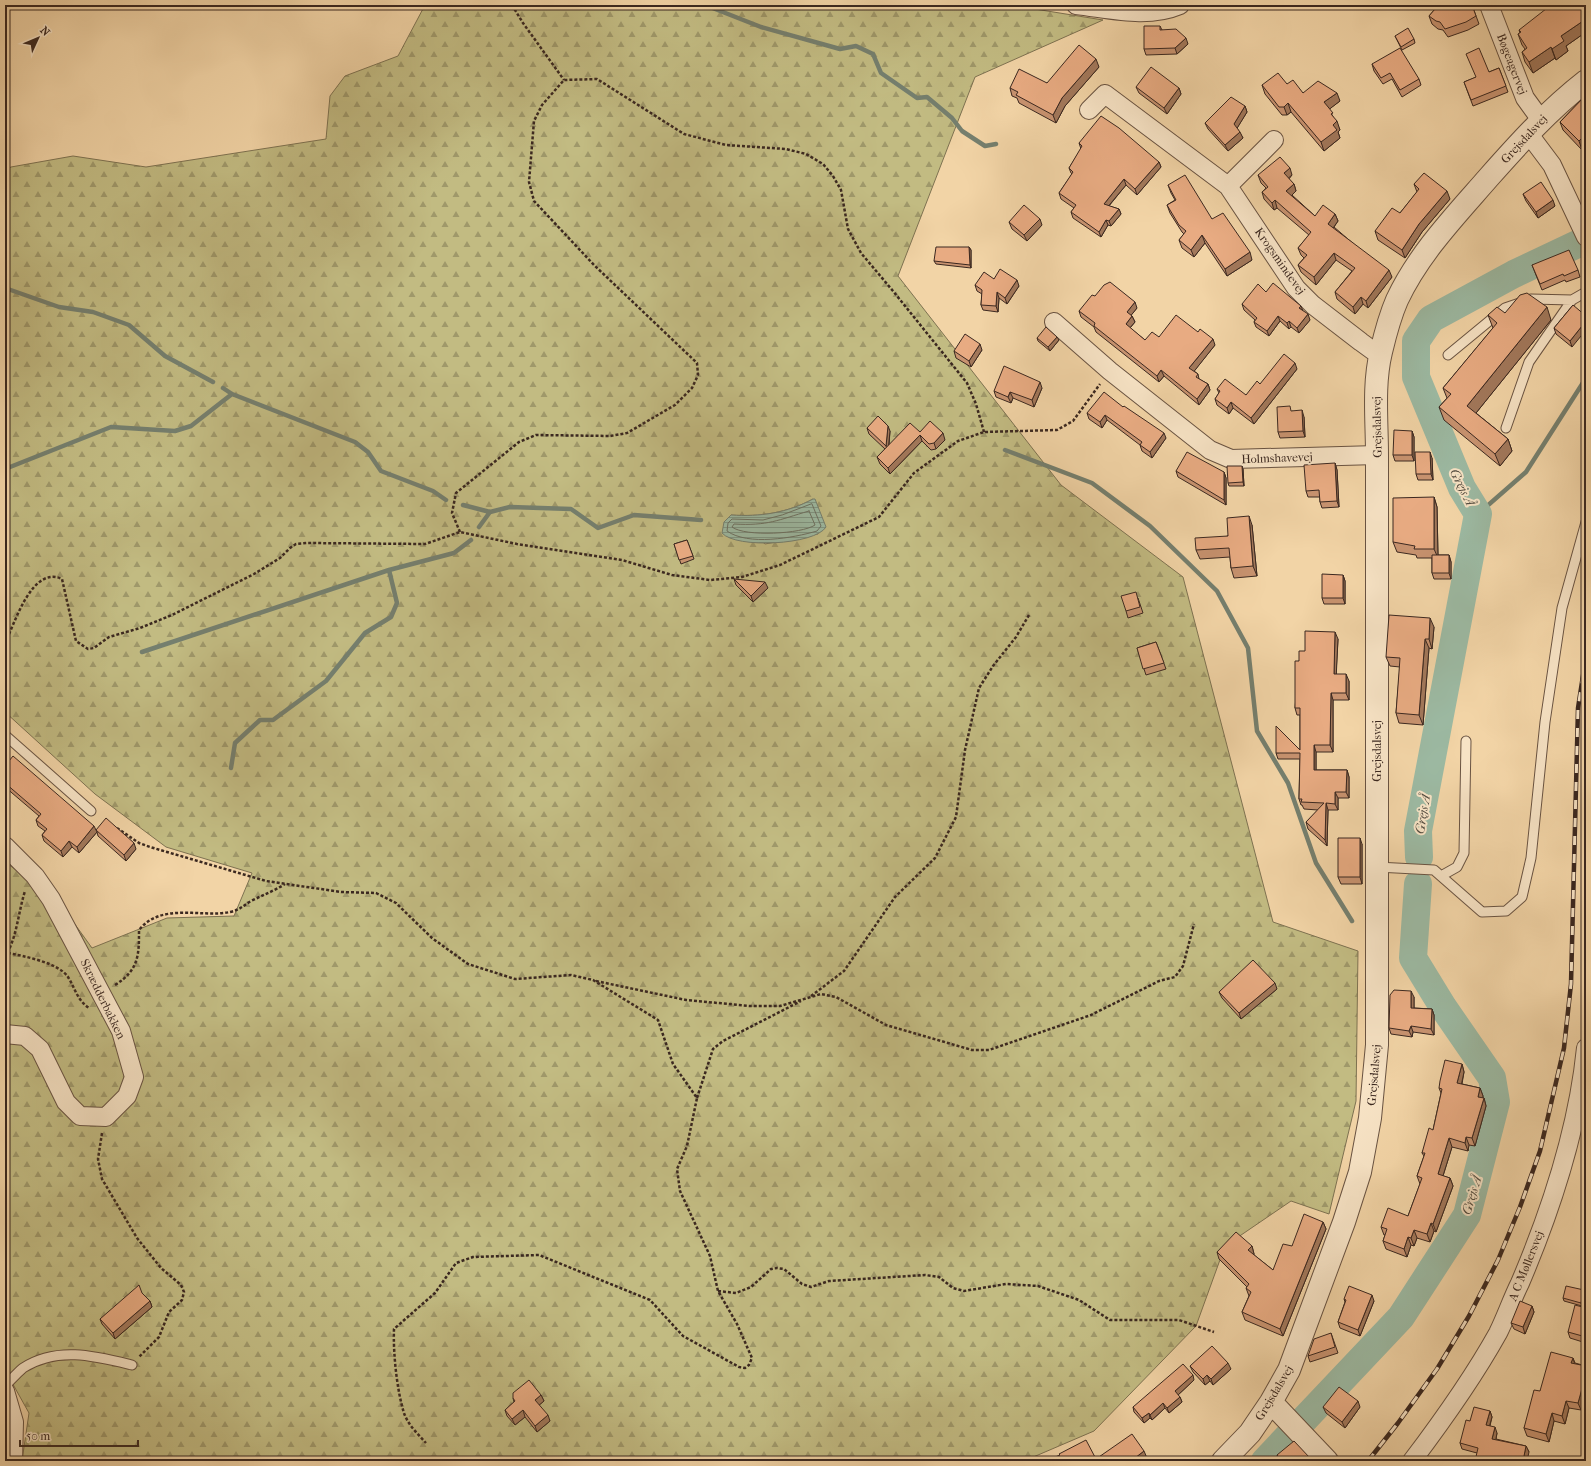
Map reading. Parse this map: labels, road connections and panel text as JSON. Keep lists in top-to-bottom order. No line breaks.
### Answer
{"streets":{"street":["Bøgeagervej","Grejsdalsvej","Krogsmindevej","Holmshavevej","Skrædderbakken","A C Møllersvej"]},"crossings":[["Bøgeagervej","Grejsdalsvej"],["Grejsdalsvej","Krogsmindevej"],["Grejsdalsvej","Holmshavevej"]],"water":["Grejs Å"],"scale_bar":"50 m","north":"top right"}
